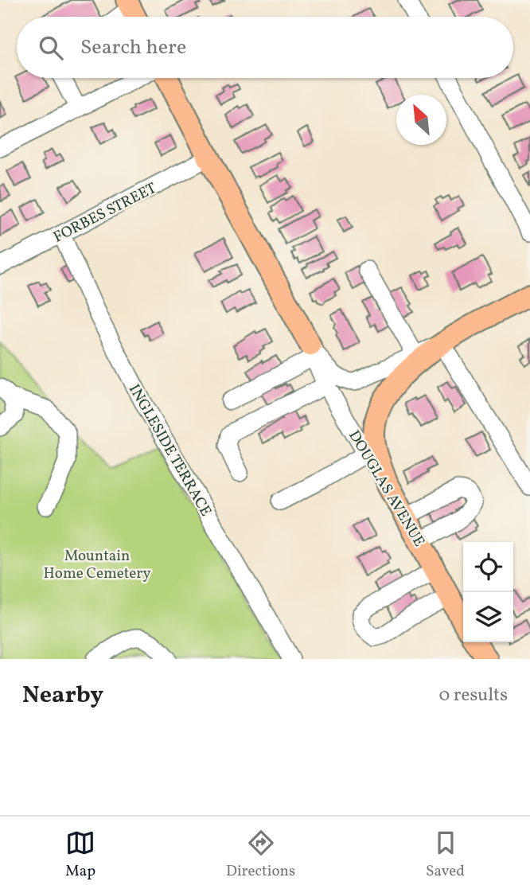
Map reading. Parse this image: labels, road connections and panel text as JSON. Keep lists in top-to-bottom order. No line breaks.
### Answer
{"streets":{"main road":["DOUGLAS AVENUE"],"street":["FORBES STREET","INGLESIDE TERRACE"]},"crossings":[["FORBES STREET","INGLESIDE TERRACE"],["FORBES STREET","DOUGLAS AVENUE"]],"parks":["Mountain Home Cemetery"],"north":"top left","page":{"search":"Search here","heading":["Nearby","0 results"],"nav":["Map","Directions","Saved"]}}
